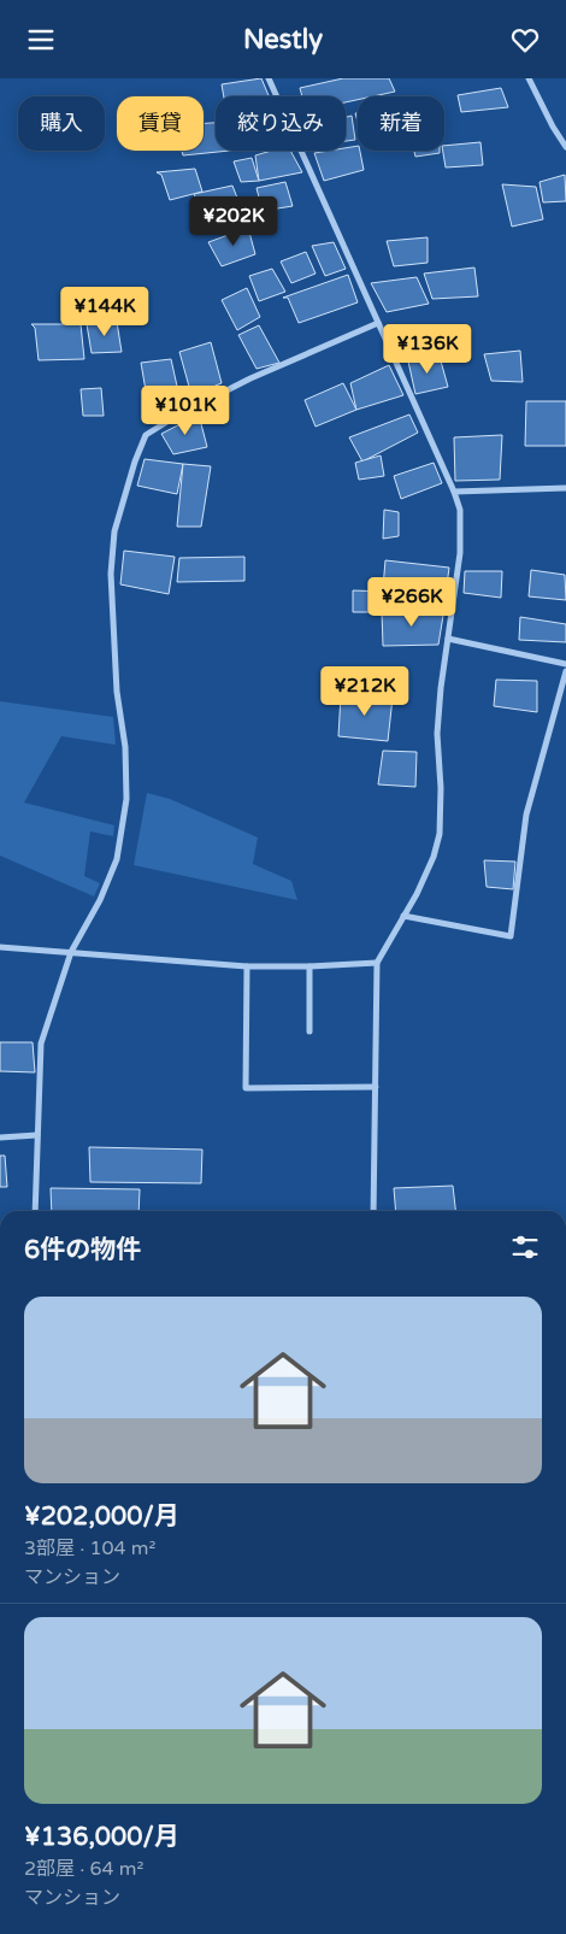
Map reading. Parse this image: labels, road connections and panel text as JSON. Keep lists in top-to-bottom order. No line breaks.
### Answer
{"page":{"header":"Nestly","chip":["購入","賃貸","絞り込み","新着"],"price":["¥202K","¥144K","¥136K","¥101K","¥266K","¥212K"],"heading":"6件の物件","list":[{"name":"¥202,000/月","note":"3部屋 · 104 m² · マンション"},{"name":"¥136,000/月","note":"2部屋 · 64 m² · マンション"}]}}
